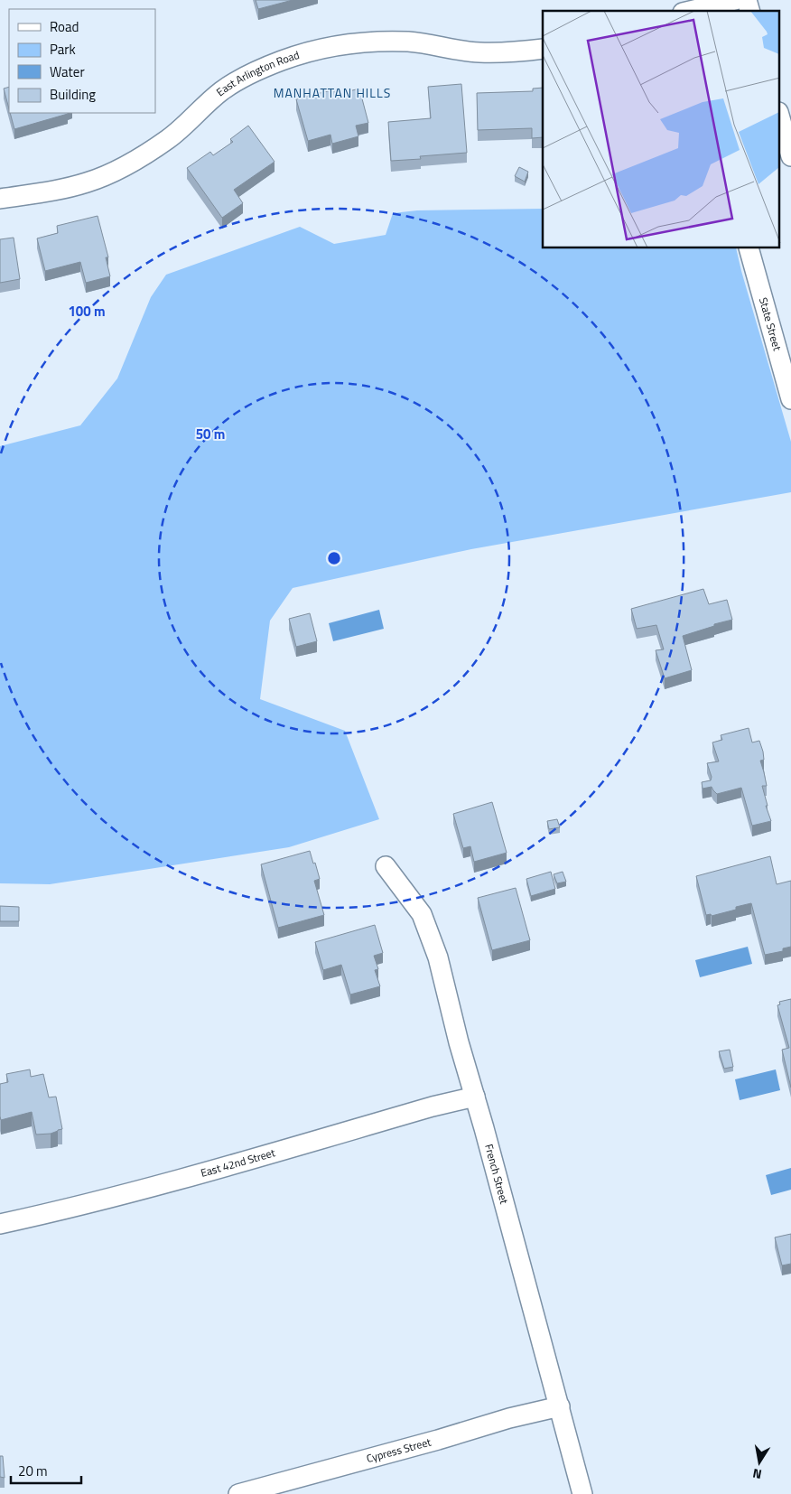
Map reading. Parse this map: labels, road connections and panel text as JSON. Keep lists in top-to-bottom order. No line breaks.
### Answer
{"streets":{"street":["East Arlington Road","State Street","East 42nd Street","French Street","Cypress Street"]},"crossings":[["East 42nd Street","French Street"],["French Street","Cypress Street"]],"districts":["MANHATTAN HILLS"],"legend":["Road","Park","Water","Building"],"scale_bar":"20 m","north":"bottom","rings":["100 m","50 m"]}
